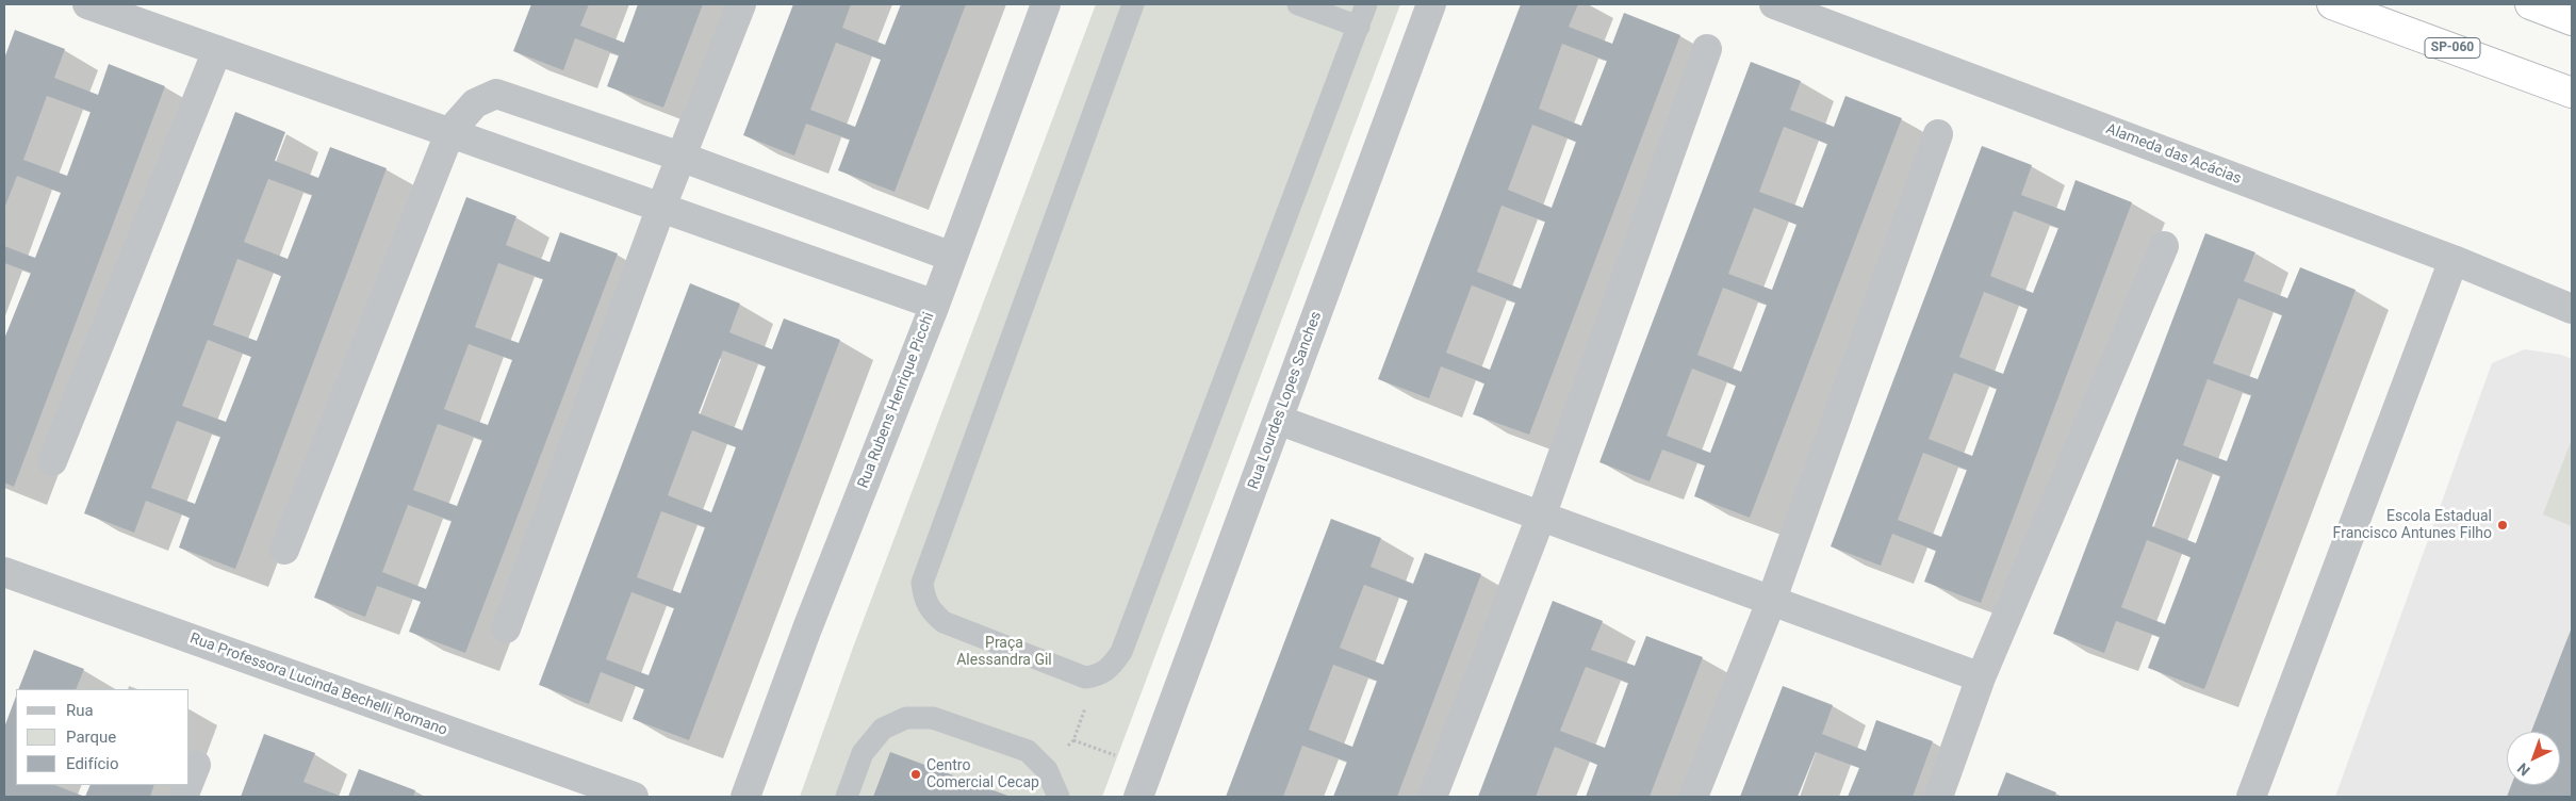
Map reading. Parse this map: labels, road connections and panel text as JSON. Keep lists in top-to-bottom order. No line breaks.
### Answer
{"streets":{"highway":["SP-060"],"street":["Alameda das Acácias","Rua Rubens Henrique Picchi","Rua Lourdes Lopes Sanches","Rua Professora Lucinda Bechelli Romano"]},"parks":["Praça Alessandra Gil"],"places":["Escola Estadual Francisco Antunes Filho","Centro Comercial Cecap"],"legend":["Rua","Parque","Edifício"],"north":"bottom left"}
